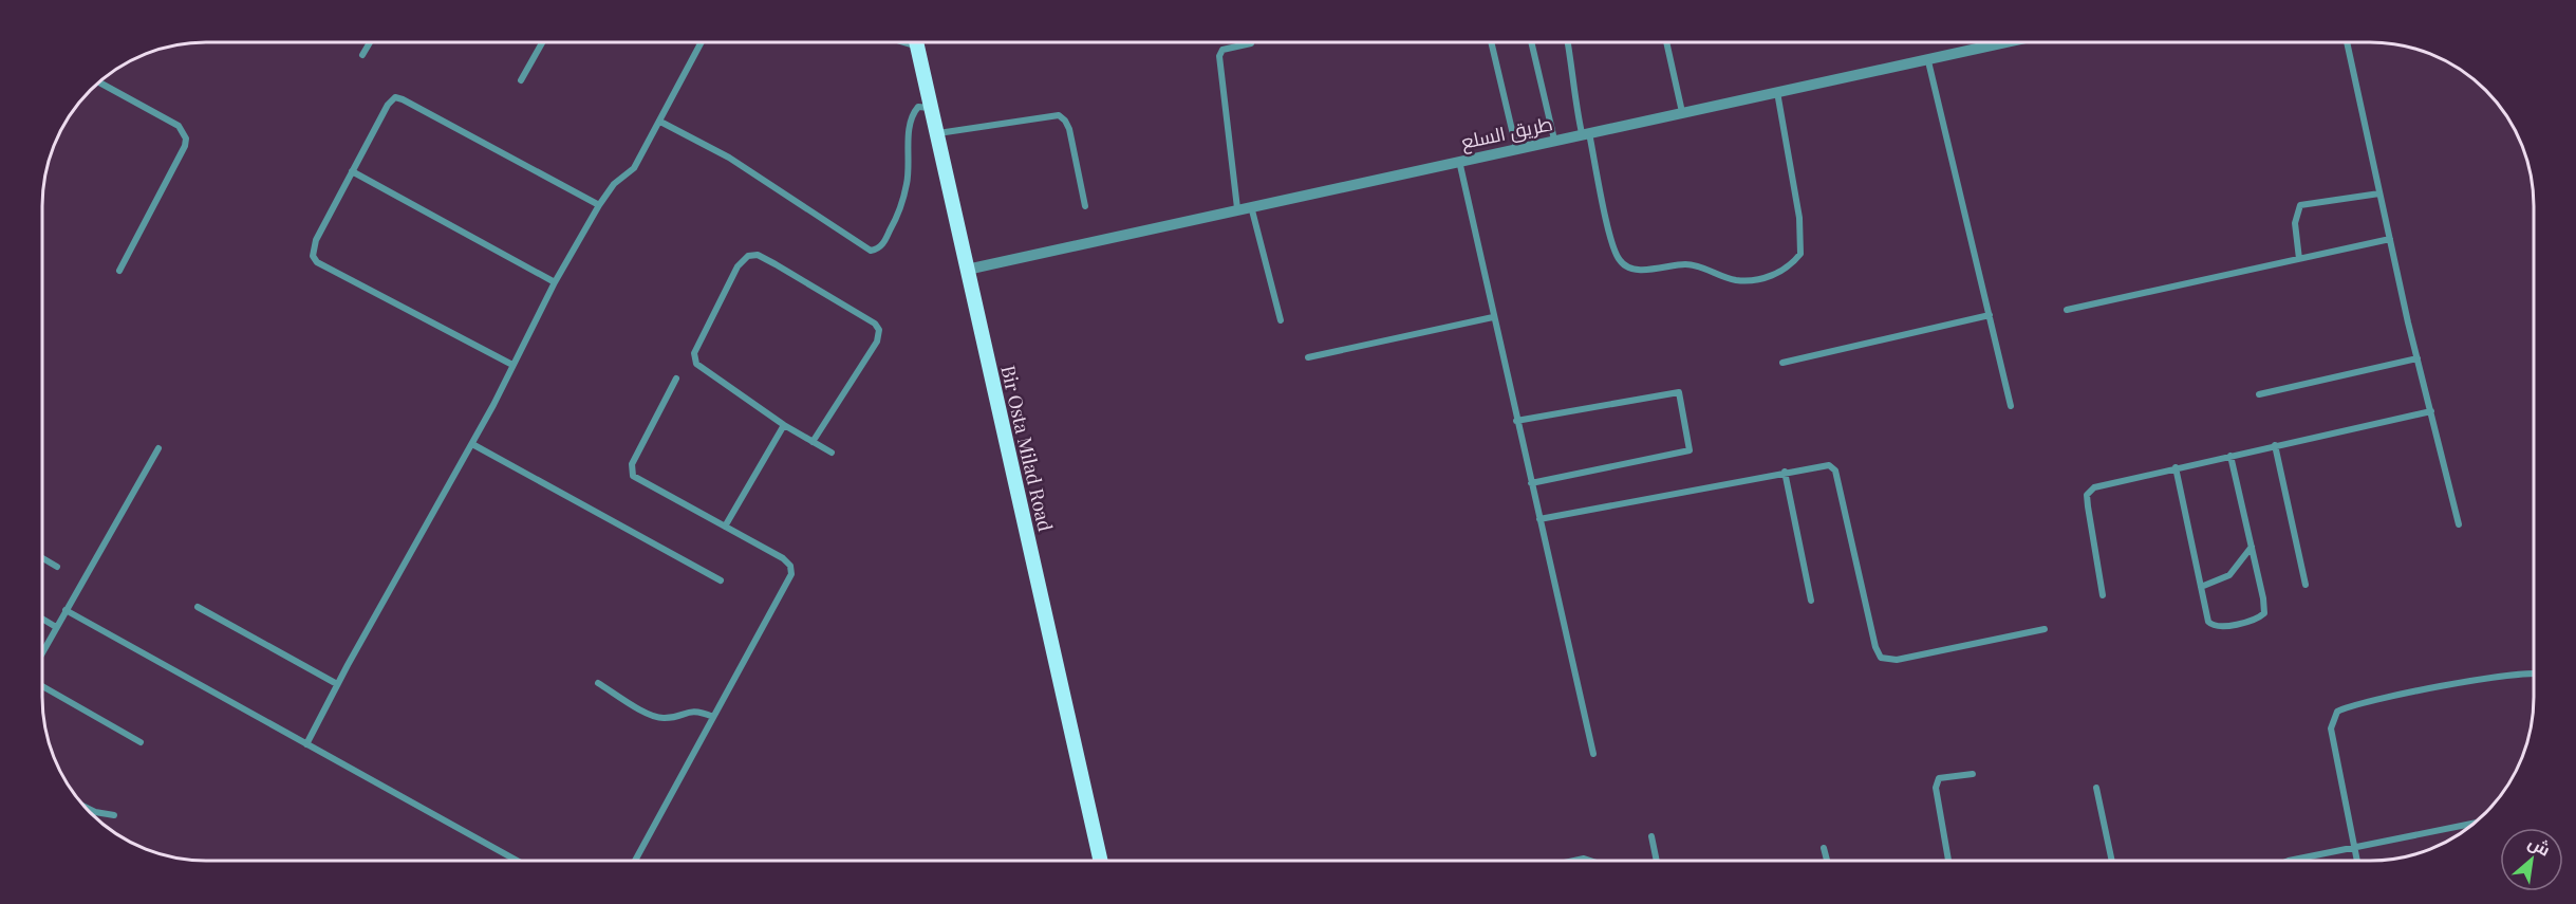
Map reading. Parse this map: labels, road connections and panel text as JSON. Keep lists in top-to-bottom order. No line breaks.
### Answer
{"streets":{"main road":["Bir Osta Milad Road"],"street":["طريق السلع"]},"crossings":[["طريق السلع","Bir Osta Milad Road"]],"north":"top right"}
